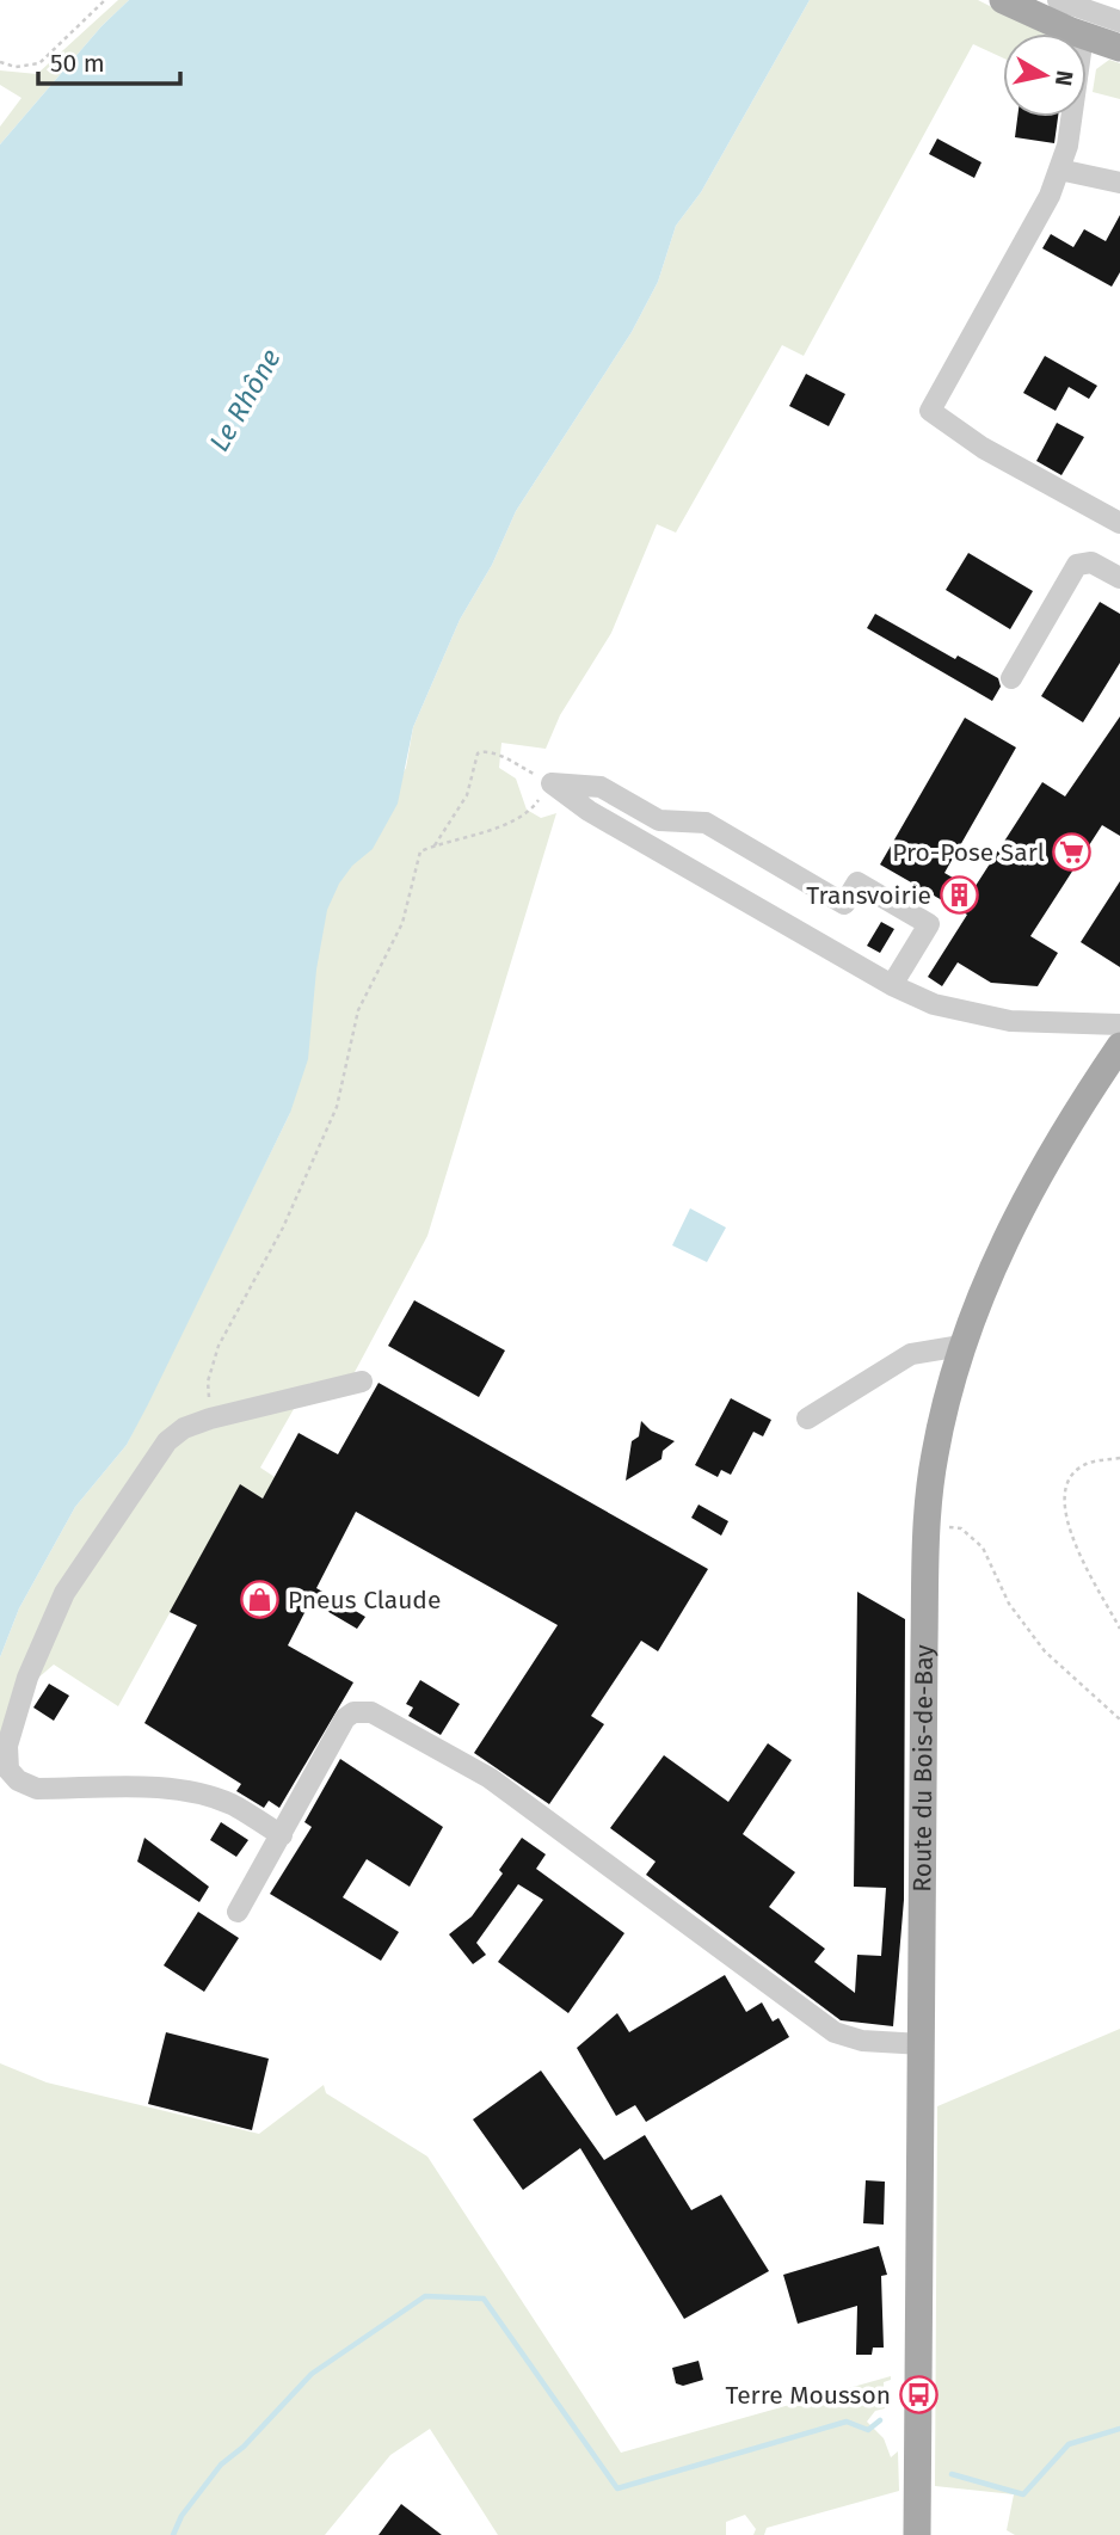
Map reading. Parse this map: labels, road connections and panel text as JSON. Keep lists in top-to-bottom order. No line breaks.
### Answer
{"streets":{"main road":["Route du Bois-de-Bay"]},"water":["Le Rhône"],"places":{"supermarket":["Pro-Pose Sarl"],"building":["Transvoirie"],"shop":["Pneus Claude"],"bus stop":["Terre Mousson"]},"scale_bar":"50 m","north":"right"}
